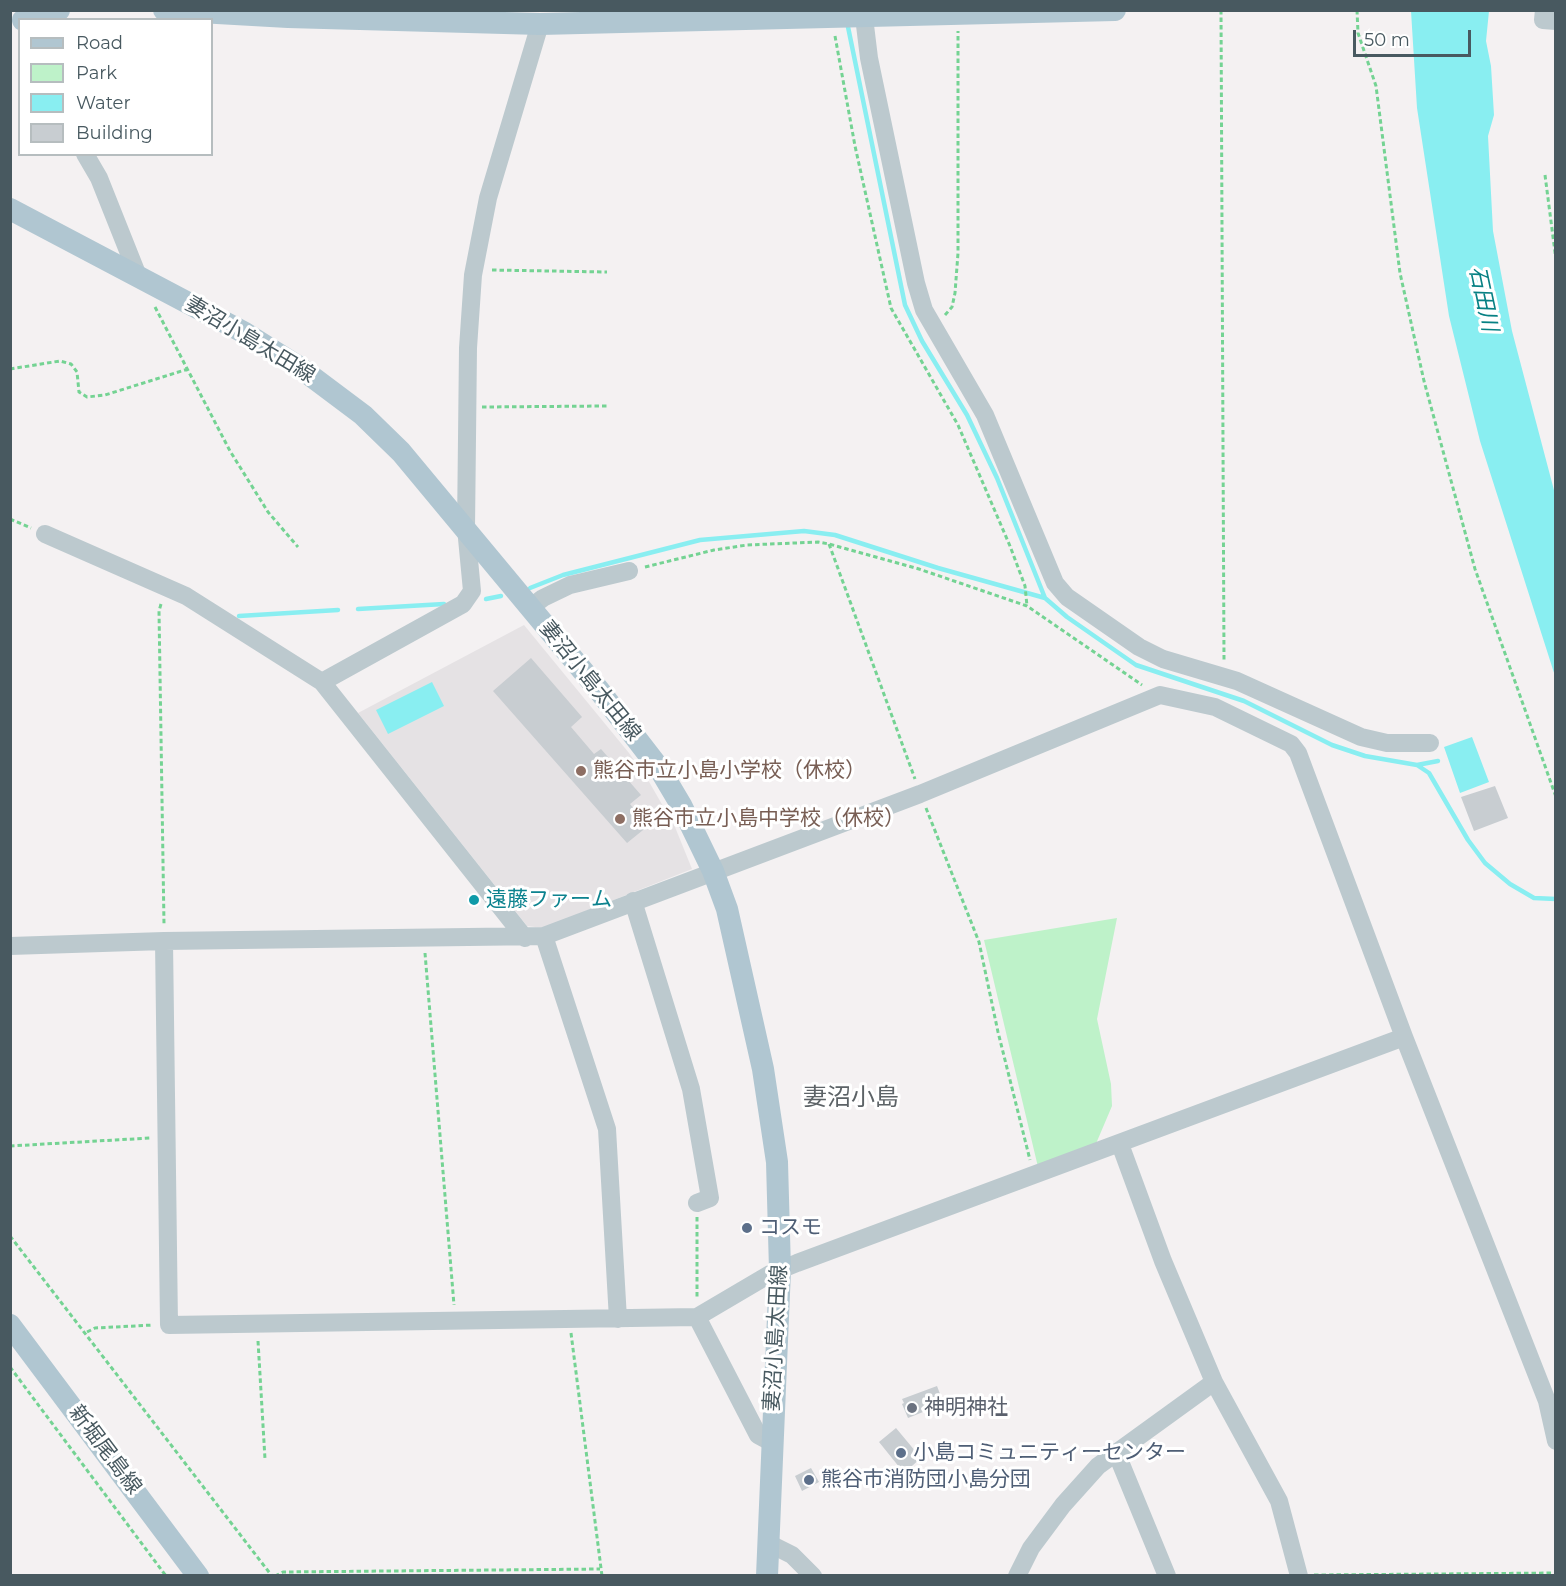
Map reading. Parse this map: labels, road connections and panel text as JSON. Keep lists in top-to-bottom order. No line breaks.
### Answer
{"streets":{"main road":["妻沼小島太田線","新堀尾島線"]},"districts":["妻沼小島"],"water":["石田川"],"places":["熊谷市立小島小学校（休校）","熊谷市立小島中学校（休校）","遠藤ファーム","コスモ","神明神社","小島コミュニティーセンター","熊谷市消防団小島分団"],"legend":["Road","Park","Water","Building"],"scale_bar":"50 m"}
